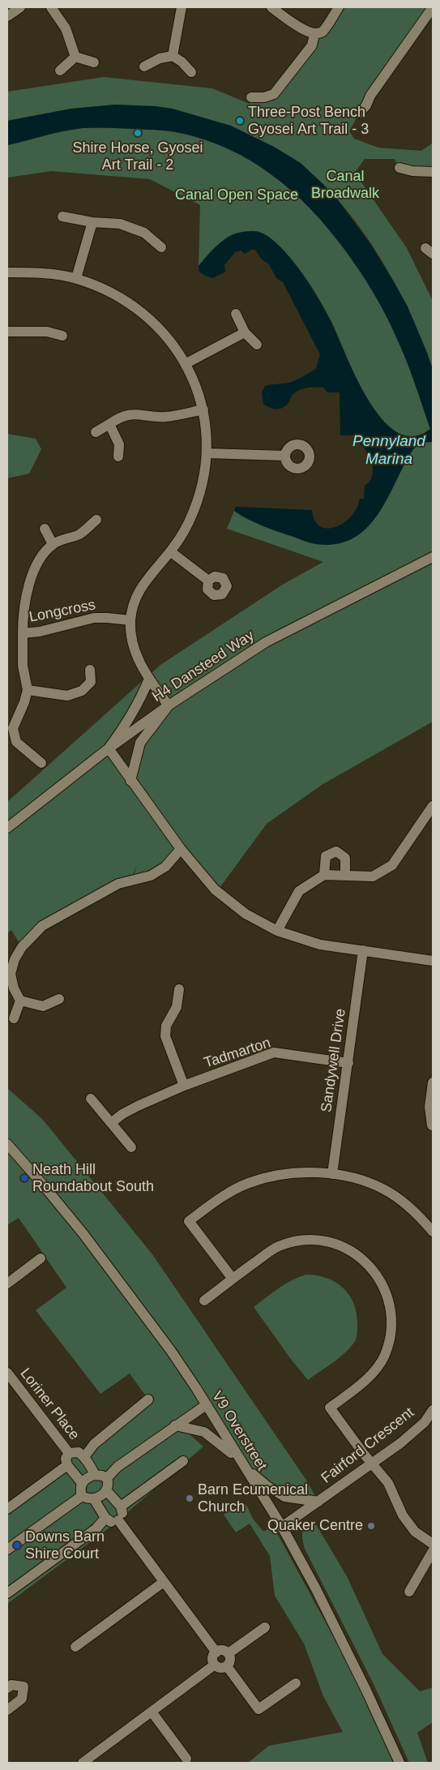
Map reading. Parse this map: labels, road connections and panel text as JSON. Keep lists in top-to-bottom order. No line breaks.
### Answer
{"streets":{"street":["Longcross","H4 Dansteed Way","Tadmarton","Sandywell Drive","Loriner Place","V9 Overstreet","Fairford Crescent"]},"crossings":[["Tadmarton","Sandywell Drive"],["V9 Overstreet","Fairford Crescent"]],"water":["Pennyland Marina"],"parks":["Canal Broadwalk","Canal Open Space"],"places":["Three-Post Bench Gyosei Art Trail - 3","Shire Horse, Gyosei Art Trail - 2","Neath Hill Roundabout South","Barn Ecumenical Church","Quaker Centre","Downs Barn Shire Court"]}
